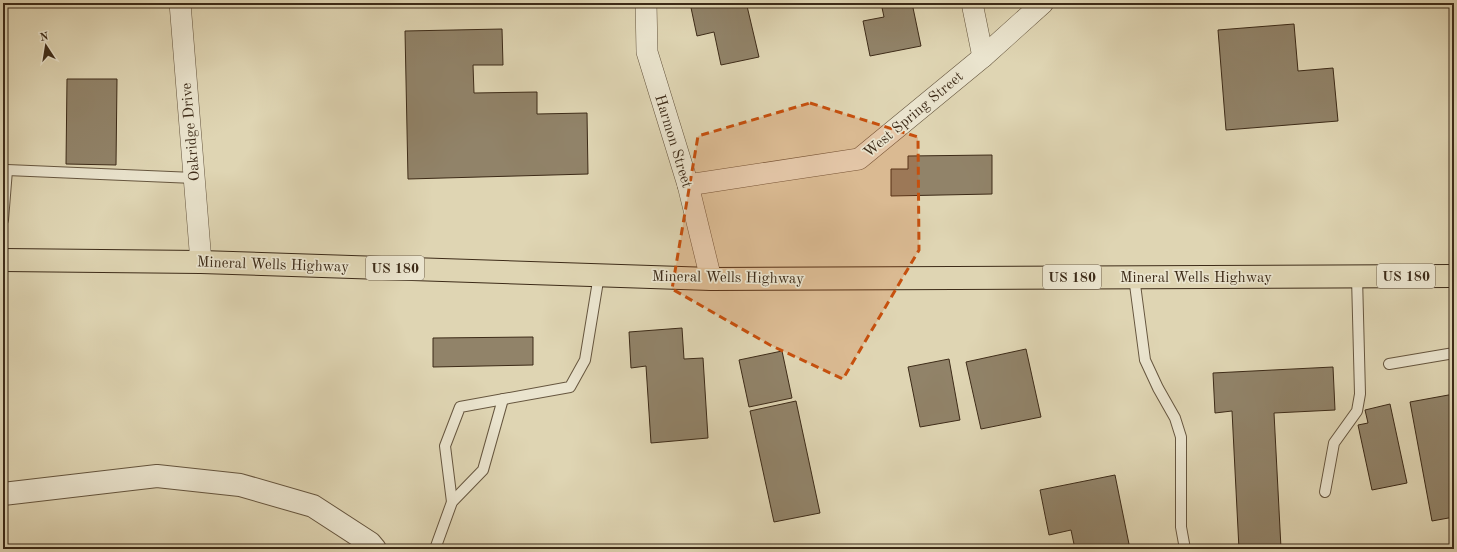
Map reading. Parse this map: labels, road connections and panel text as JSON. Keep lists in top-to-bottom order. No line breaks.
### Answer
{"streets":{"main road":["Mineral Wells Highway","US 180"],"street":["West Spring Street","Oakridge Drive","Harmon Street"]},"crossings":[["West Spring Street","Harmon Street"],["Oakridge Drive","Mineral Wells Highway"],["Harmon Street","Mineral Wells Highway"]],"north":"top"}
